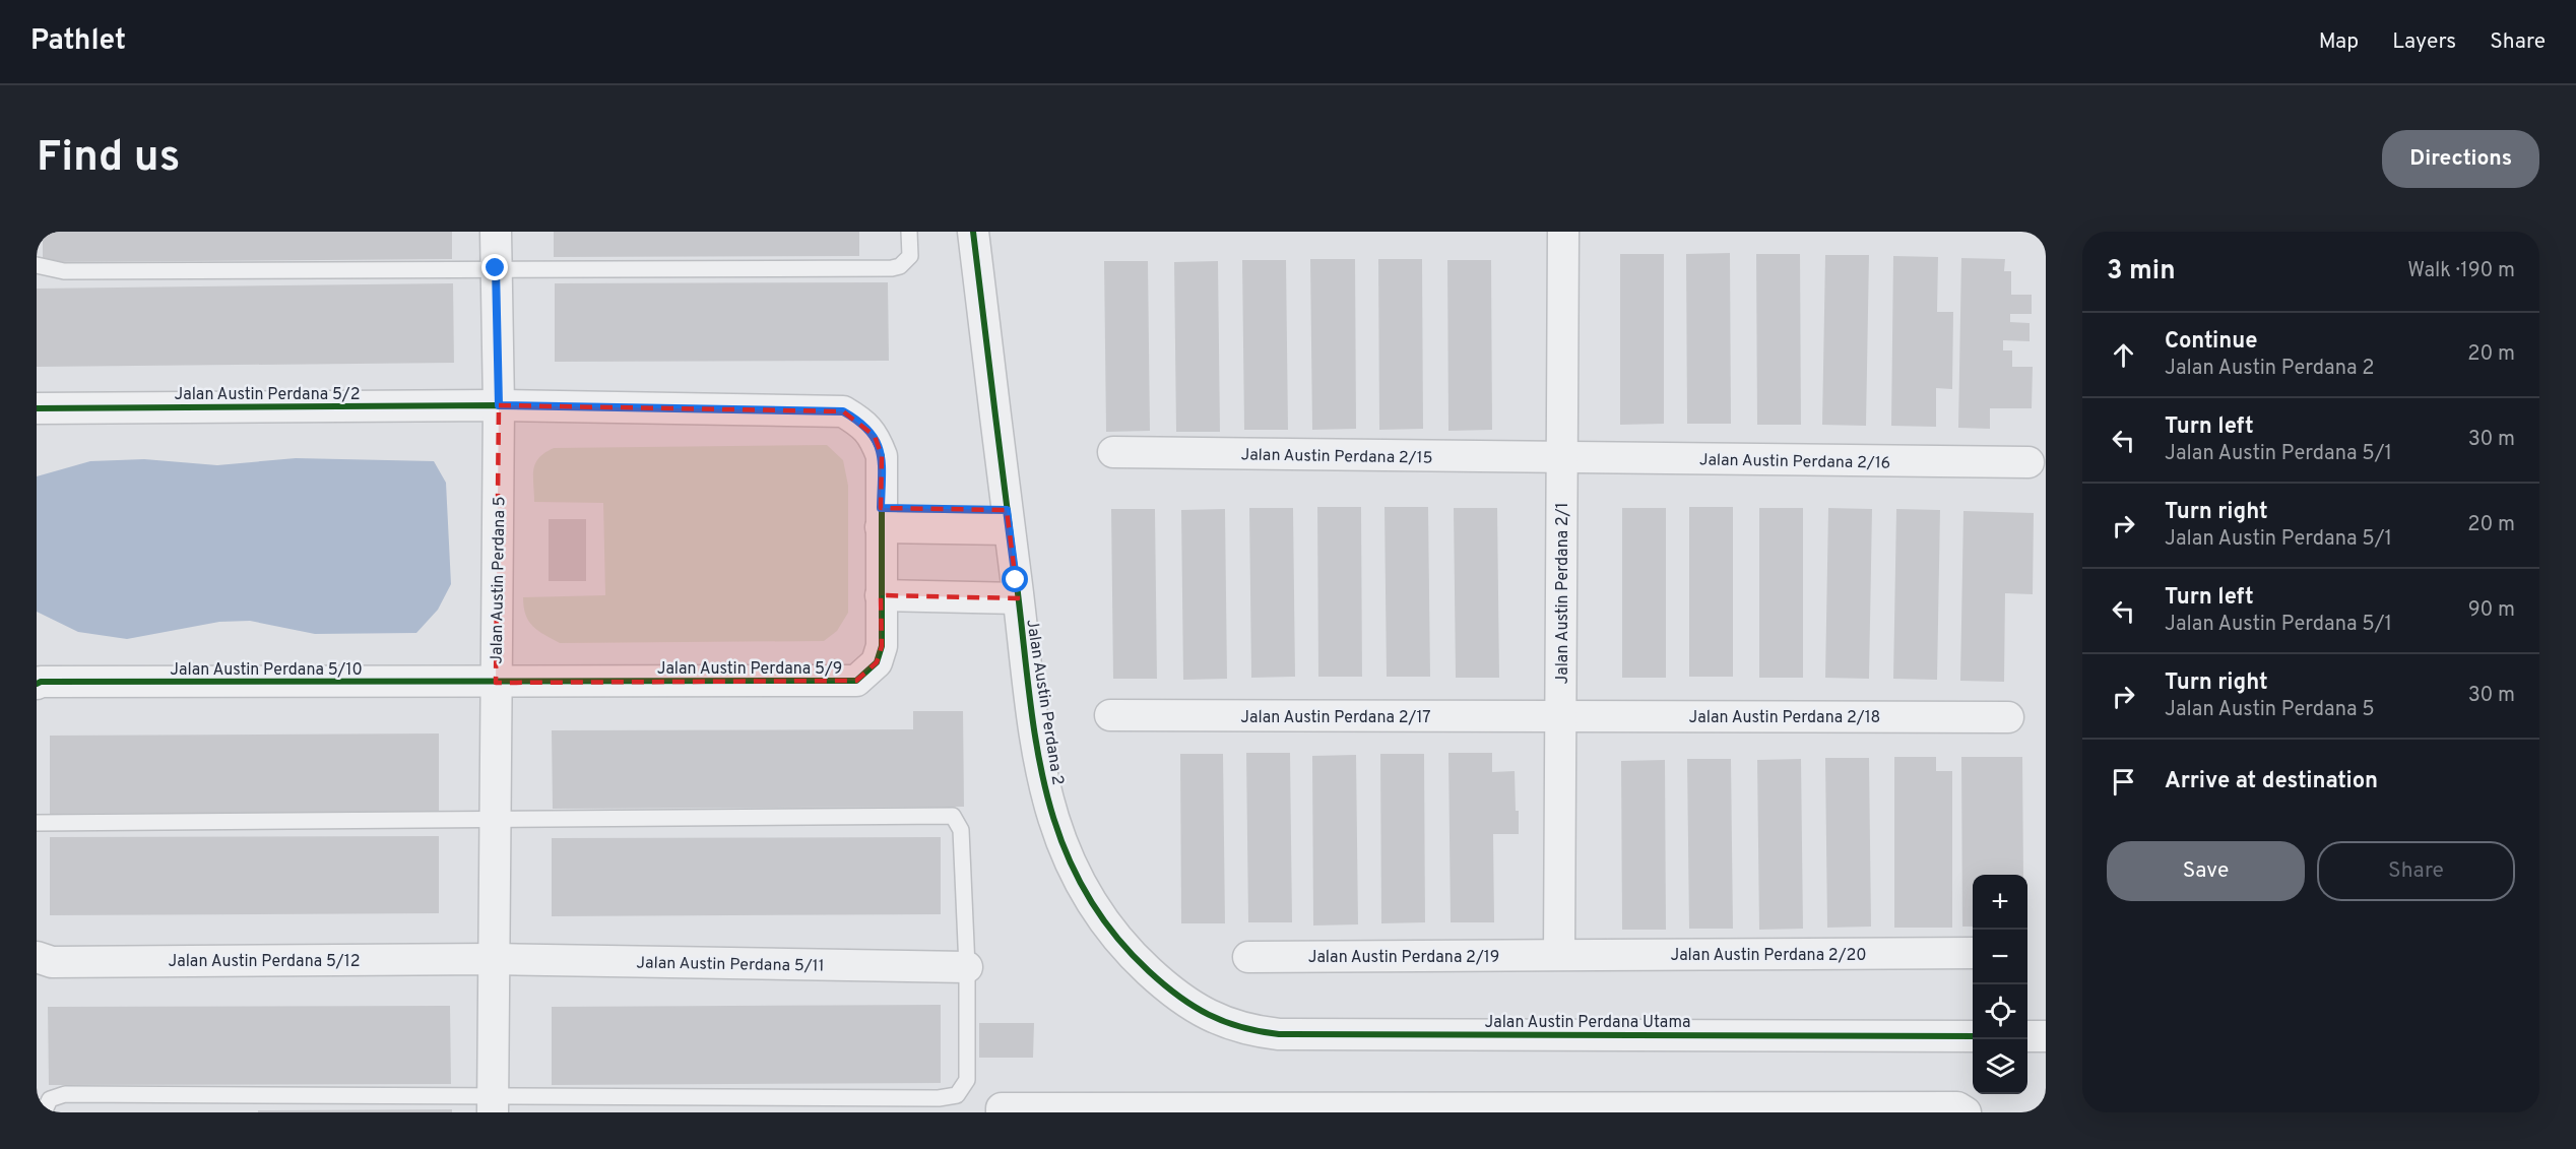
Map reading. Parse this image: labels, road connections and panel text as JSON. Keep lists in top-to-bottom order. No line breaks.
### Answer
{"streets":{"street":["Jalan Austin Perdana 5/2","Jalan Austin Perdana 2/15","Jalan Austin Perdana 2/16","Jalan Austin Perdana 5","Jalan Austin Perdana 2/1","Jalan Austin Perdana 5/9","Jalan Austin Perdana 5/10","Jalan Austin Perdana 2","Jalan Austin Perdana 2/17","Jalan Austin Perdana 2/18","Jalan Austin Perdana 2/20","Jalan Austin Perdana 2/19","Jalan Austin Perdana 5/12","Jalan Austin Perdana 5/11","Jalan Austin Perdana Utama"]},"crossings":[["Jalan Austin Perdana 5/2","Jalan Austin Perdana 5"],["Jalan Austin Perdana 5/2","Jalan Austin Perdana 5/9"],["Jalan Austin Perdana 2/15","Jalan Austin Perdana 2/16"],["Jalan Austin Perdana 2/15","Jalan Austin Perdana 2/1"],["Jalan Austin Perdana 2/16","Jalan Austin Perdana 2/1"],["Jalan Austin Perdana 5","Jalan Austin Perdana 5/9"],["Jalan Austin Perdana 5","Jalan Austin Perdana 5/10"],["Jalan Austin Perdana 5","Jalan Austin Perdana 5/12"],["Jalan Austin Perdana 5","Jalan Austin Perdana 5/11"],["Jalan Austin Perdana 2/1","Jalan Austin Perdana 2/17"],["Jalan Austin Perdana 2/1","Jalan Austin Perdana 2/18"],["Jalan Austin Perdana 2/1","Jalan Austin Perdana 2/20"],["Jalan Austin Perdana 2/1","Jalan Austin Perdana 2/19"],["Jalan Austin Perdana 5/9","Jalan Austin Perdana 5/10"],["Jalan Austin Perdana 2","Jalan Austin Perdana Utama"],["Jalan Austin Perdana 2/17","Jalan Austin Perdana 2/18"],["Jalan Austin Perdana 2/20","Jalan Austin Perdana 2/19"],["Jalan Austin Perdana 5/12","Jalan Austin Perdana 5/11"]],"page":{"header":"Pathlet","nav":["Map","Layers","Share"],"buttons":["Directions",["Save","Share"]],"title":"Find us","heading":["3 min","Walk · 190 m"],"list":[["Continue","Jalan Austin Perdana 2","20 m"],["Turn left","Jalan Austin Perdana 5/1","30 m"],["Turn right","Jalan Austin Perdana 5/1","20 m"],["Turn left","Jalan Austin Perdana 5/1","90 m"],["Turn right","Jalan Austin Perdana 5","30 m"],"Arrive at destination"],"map_buttons":["+","−"]}}
